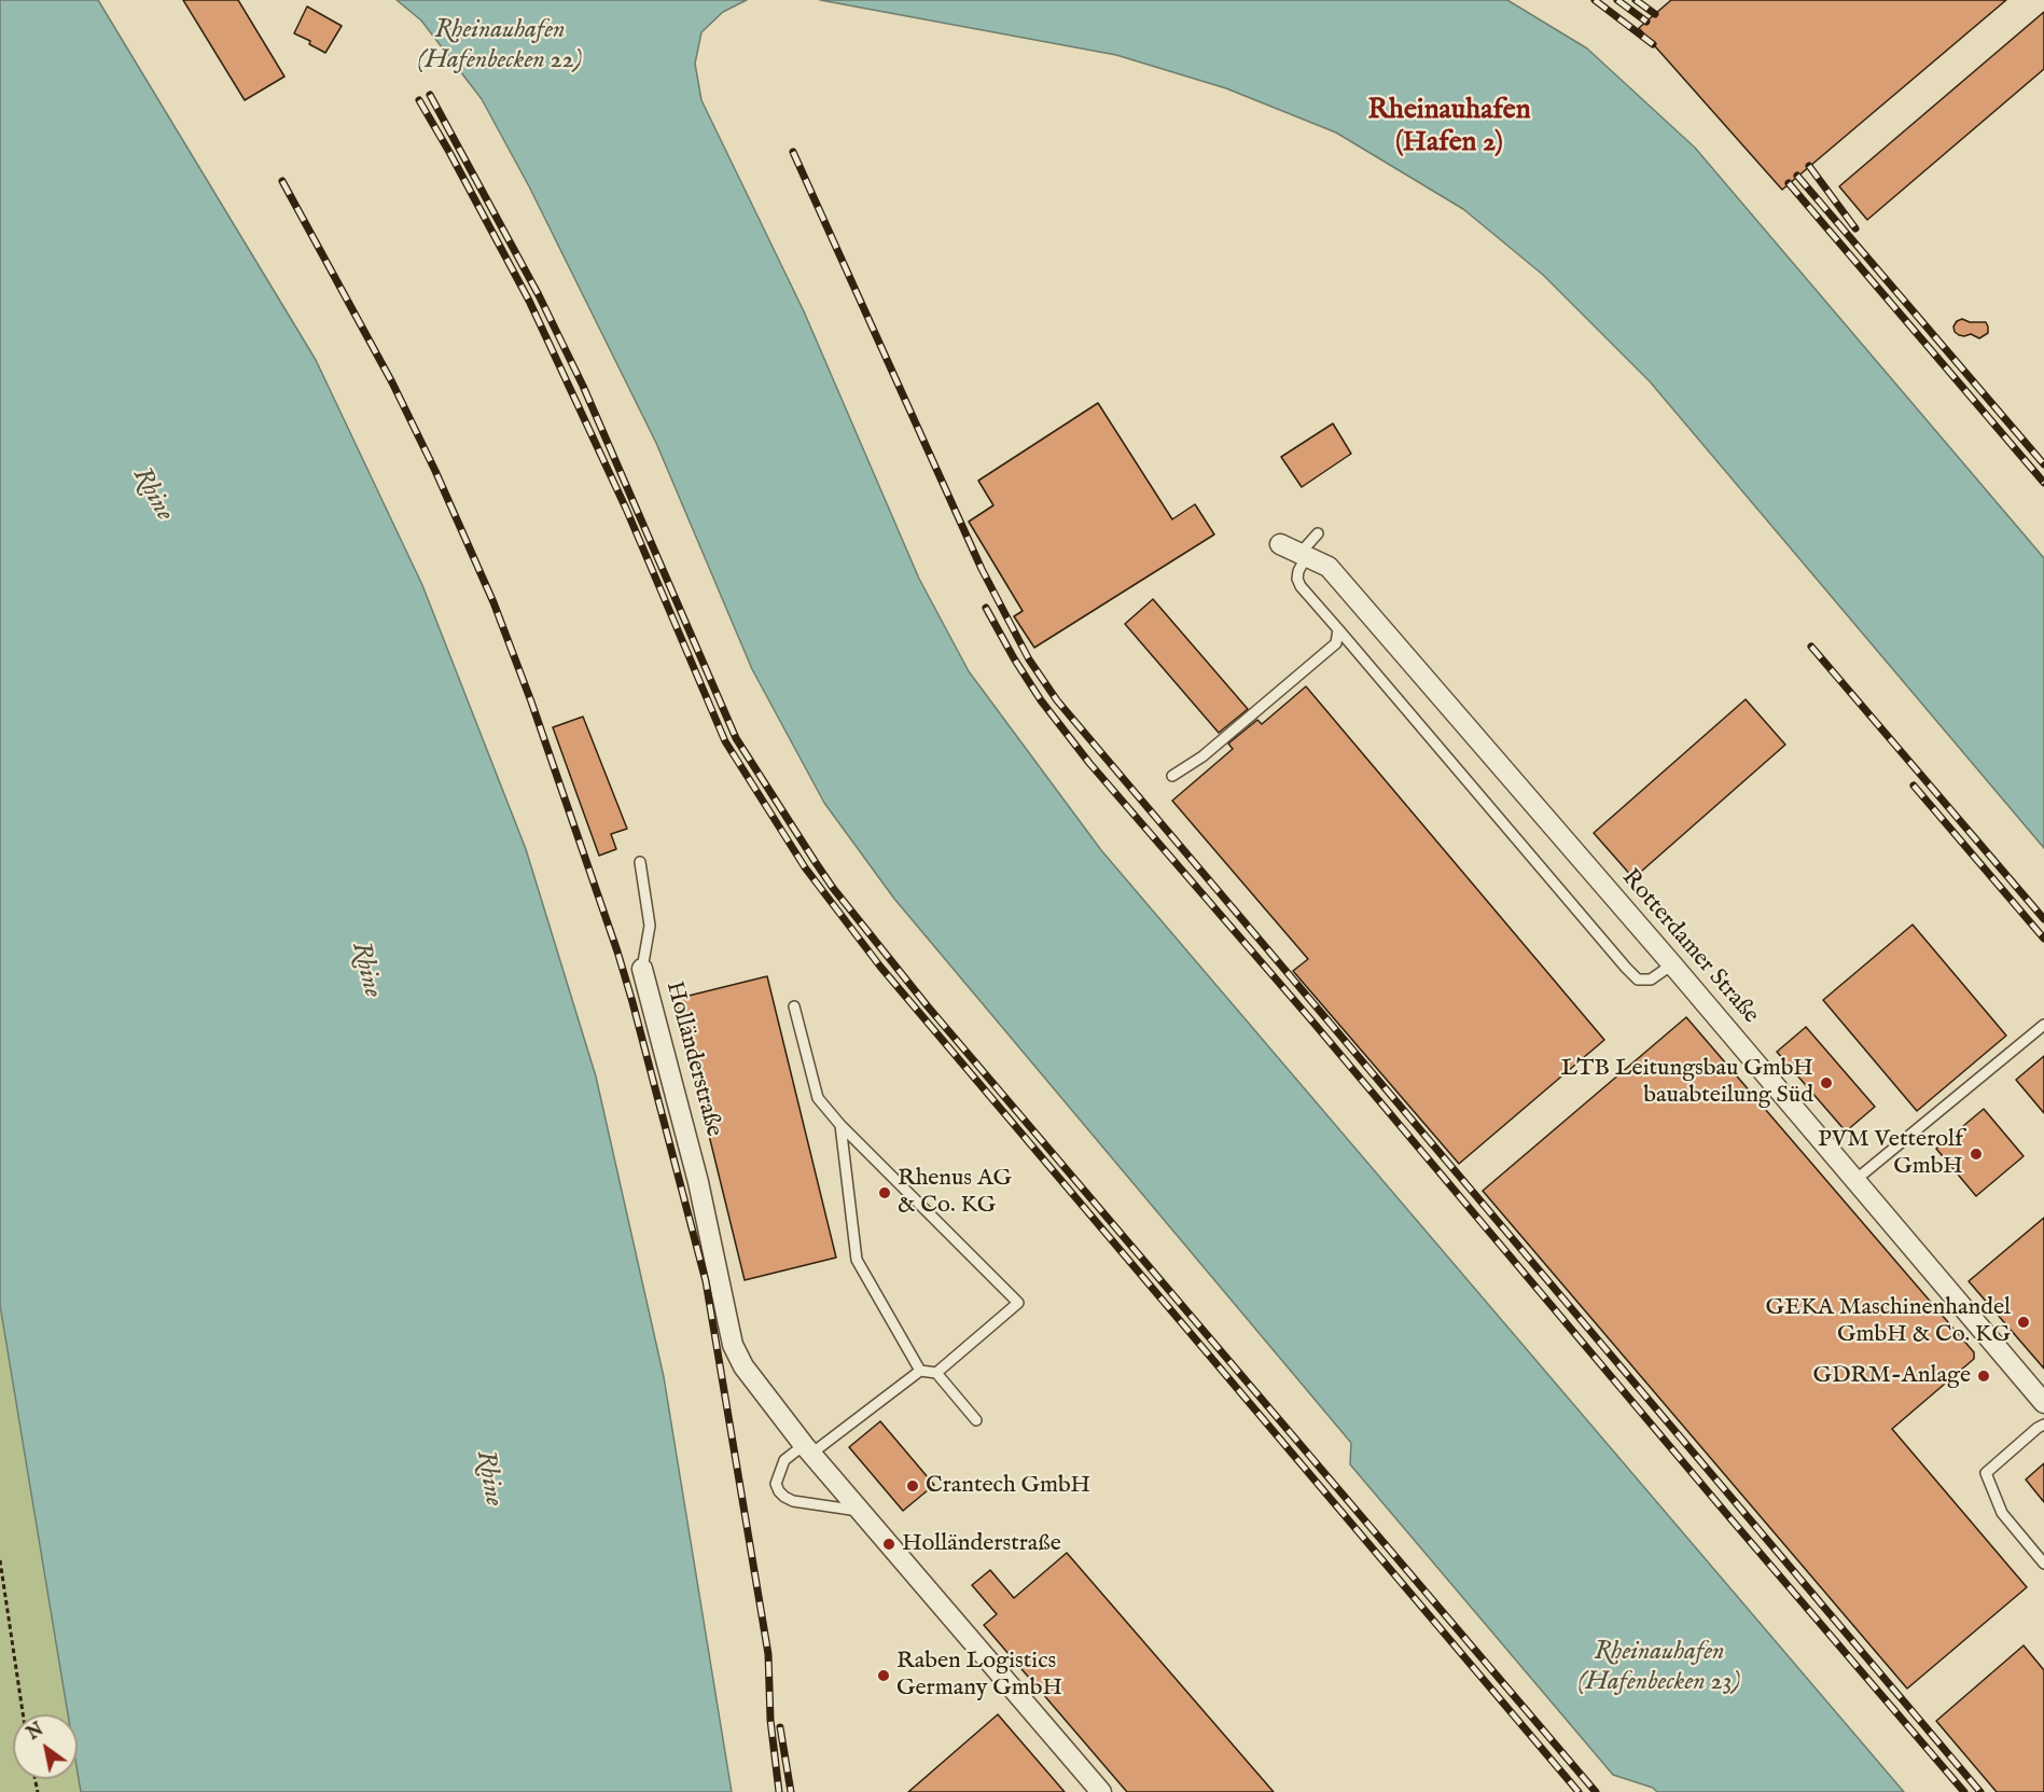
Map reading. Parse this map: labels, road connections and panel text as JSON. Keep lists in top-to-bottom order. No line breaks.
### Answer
{"streets":{"street":["Rotterdamer Straße","Holländerstraße"]},"districts":["Rheinauhafen (Hafen 2)"],"water":["Rheinauhafen (Hafenbecken 22)","Rhine","Rheinauhafen (Hafenbecken 23)"],"places":["LTB Leitungsbau GmbH bauabteilung Süd","PVM Vetterolf GmbH","Rhenus AG & Co. KG","GEKA Maschinenhandel GmbH & Co. KG","GDRM-Anlage","Crantech GmbH","Holländerstraße","Raben Logistics Germany GmbH"],"north":"top left"}
